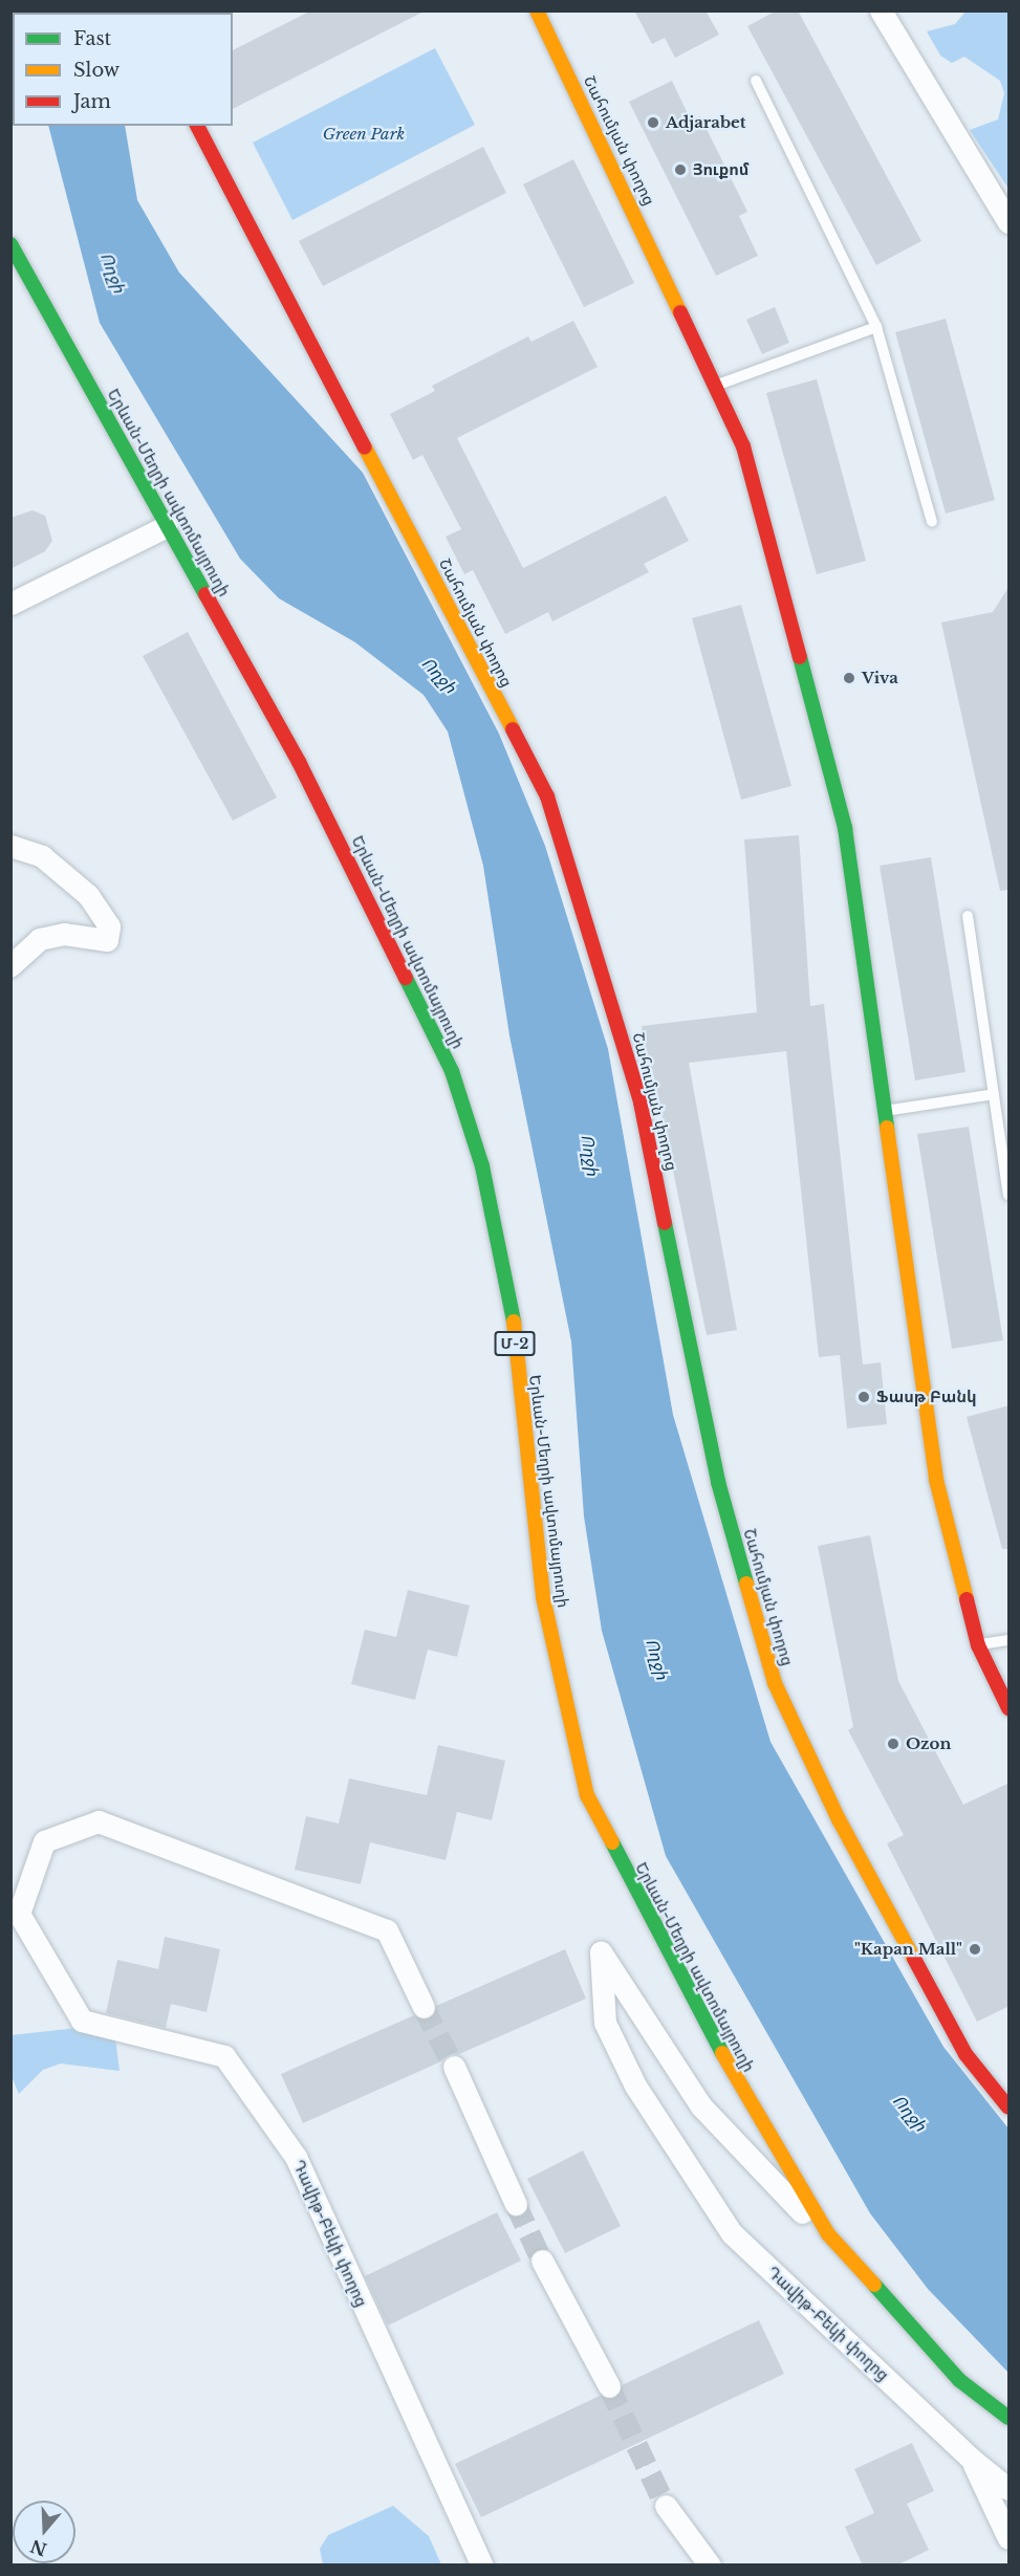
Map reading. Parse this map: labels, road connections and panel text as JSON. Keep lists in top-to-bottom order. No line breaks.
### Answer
{"streets":{"main road":["Շահումյան փողոց","Երևան-Մեղրի ավտոմայրուղի","Մ-2"],"street":["Դավիթ-Բեկի փողոց"]},"crossings":[["Երևան-Մեղրի ավտոմայրուղի","Դավիթ-Բեկի փողոց"]],"water":["Ողջի"],"parks":["Green Park"],"places":["Adjarabet","Յուքոմ","Viva","Ֆասթ Բանկ","Ozon","\"Kapan Mall\""],"legend":["Fast","Slow","Jam"],"north":"bottom"}
